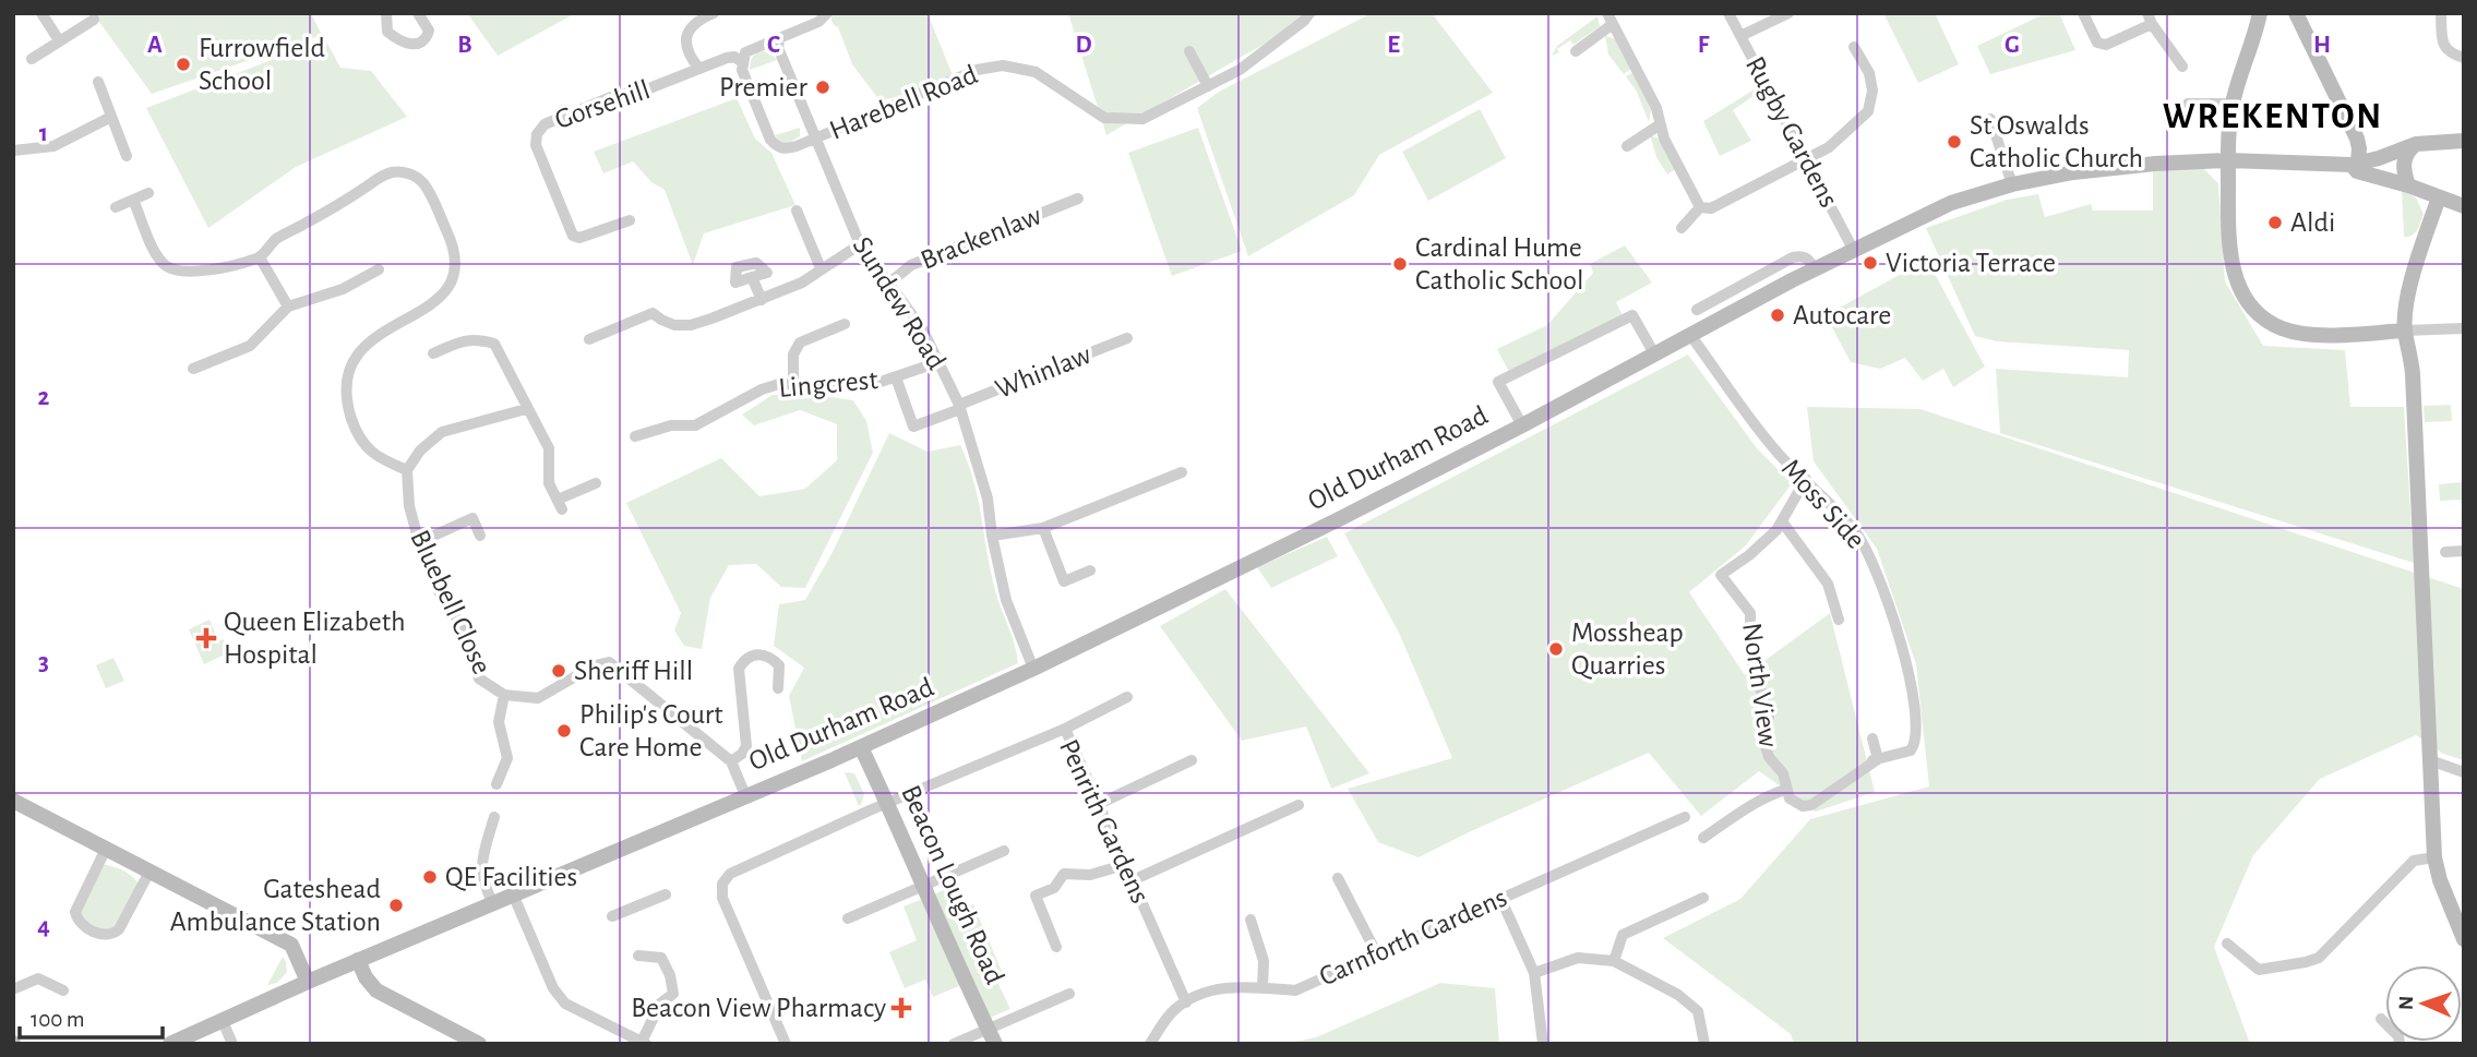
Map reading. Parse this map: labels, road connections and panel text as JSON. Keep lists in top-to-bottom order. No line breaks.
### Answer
{"streets":{"main road":["Old Durham Road","Beacon Lough Road"],"street":["Harebell Road","Gorsehill","Rugby Gardens","Brackenlaw","Sundew Road","Whinlaw","Lingcrest","Moss Side","Bluebell Close","North View","Penrith Gardens","Carnforth Gardens"]},"crossings":[["Harebell Road","Gorsehill"],["Harebell Road","Sundew Road"],["Rugby Gardens","Old Durham Road"],["Brackenlaw","Sundew Road"],["Sundew Road","Whinlaw"],["Sundew Road","Lingcrest"],["Sundew Road","Old Durham Road"],["Whinlaw","Lingcrest"],["Old Durham Road","Moss Side"],["Old Durham Road","Bluebell Close"],["Old Durham Road","Beacon Lough Road"],["Moss Side","North View"],["Penrith Gardens","Beacon Lough Road"],["Penrith Gardens","Carnforth Gardens"]],"districts":["WREKENTON"],"places":{"other":["Furrowfield School","Premier","St Oswalds Catholic Church","Aldi","Victoria Terrace","Cardinal Hume Catholic School","Autocare","Mossheap Quarries","Sheriff Hill","Philip's Court Care Home","QE Facilities","Gateshead Ambulance Station"],"health":["Queen Elizabeth Hospital","Beacon View Pharmacy"]},"scale_bar":"100 m","north":"left","grid":{"columns":["A","B","C","D","E","F","G","H"],"rows":["1","2","3","4"]}}
